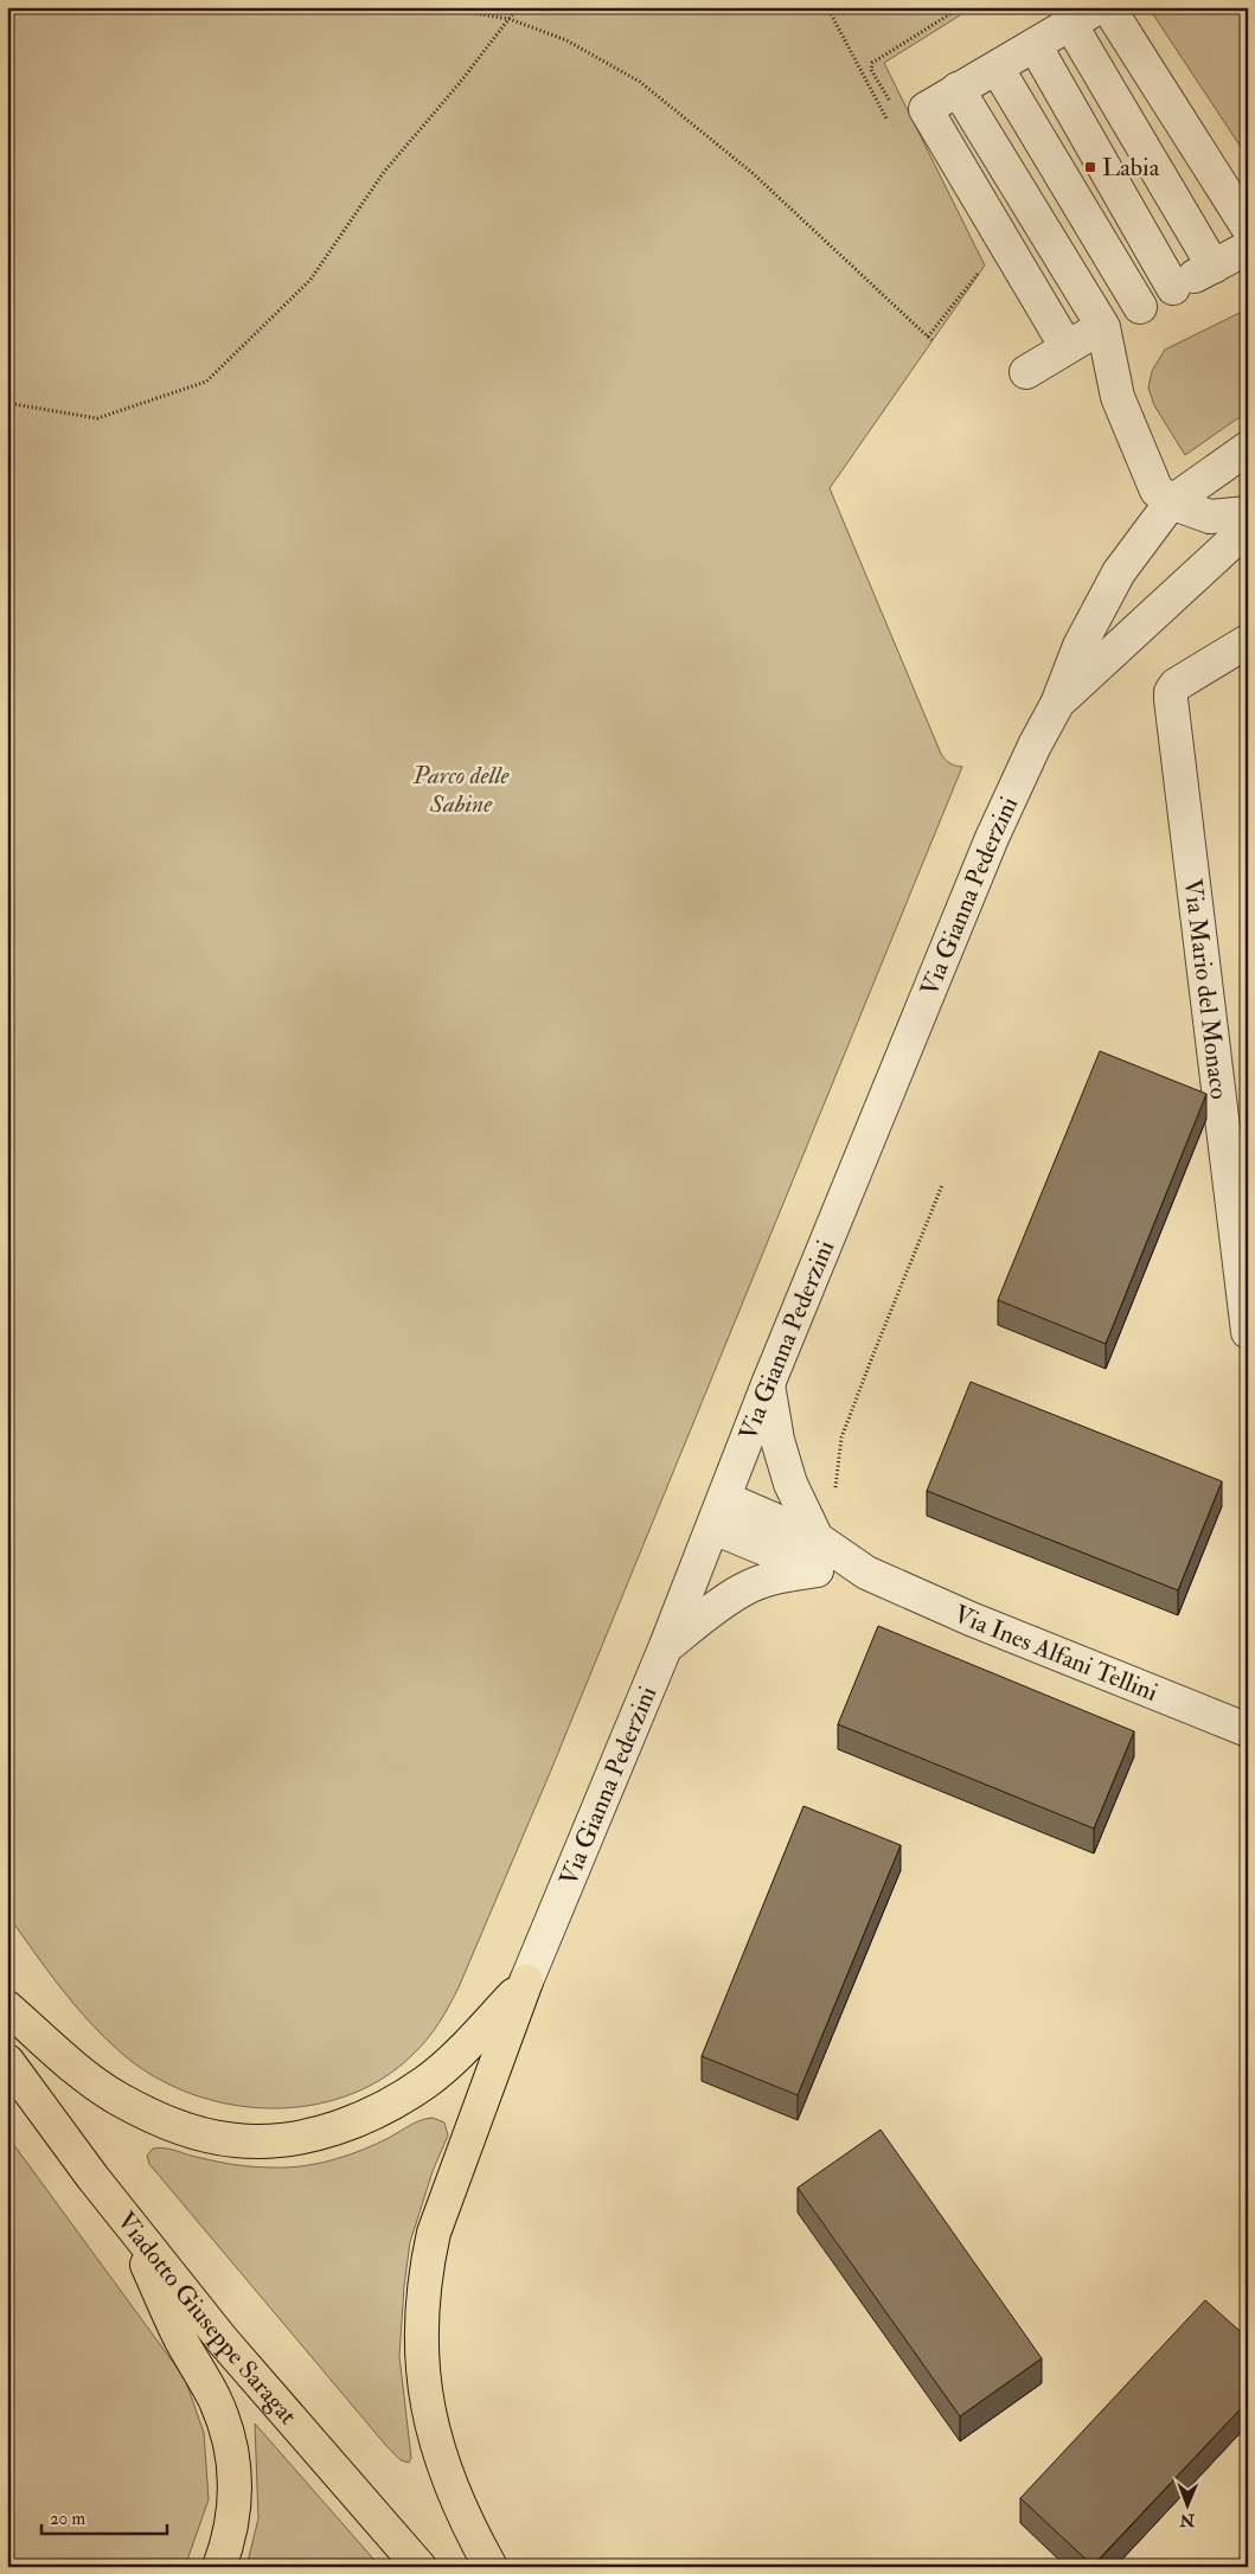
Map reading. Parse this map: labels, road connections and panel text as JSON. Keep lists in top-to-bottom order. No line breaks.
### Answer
{"streets":{"main road":["Viadotto Giuseppe Saragat"],"street":["Via Gianna Pederzini","Via Mario del Monaco","Via Ines Alfani Tellini"]},"crossings":[["Via Gianna Pederzini","Via Ines Alfani Tellini"]],"parks":["Parco delle Sabine"],"places":{"transit":["Labia"]},"scale_bar":"20 m","north":"bottom"}
